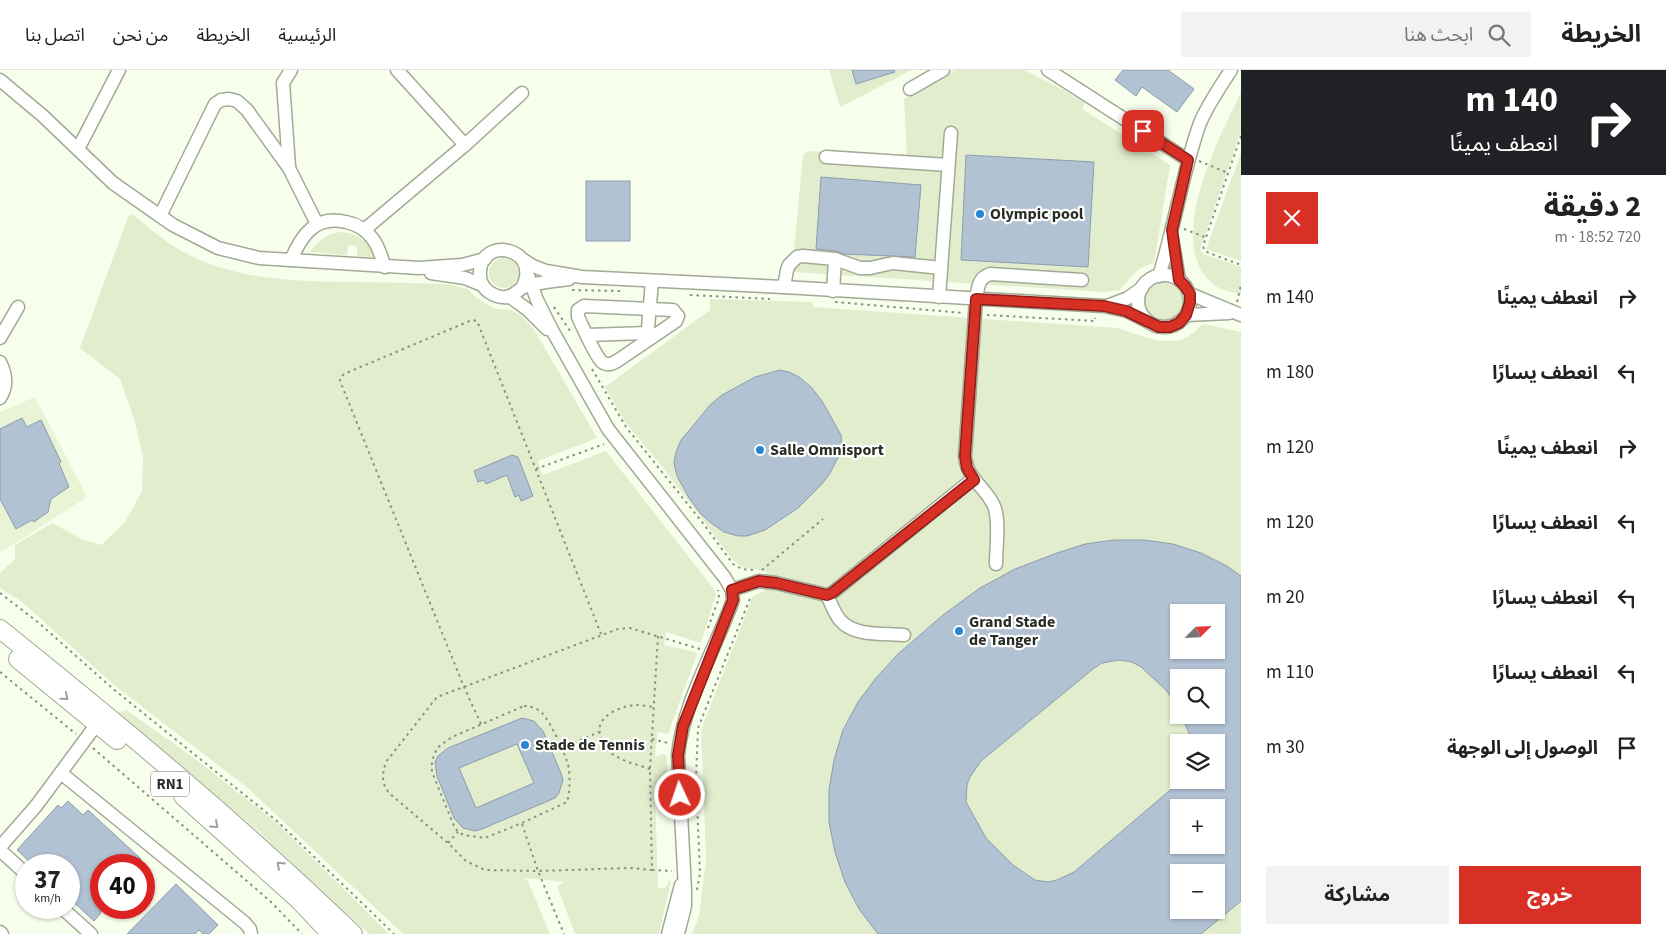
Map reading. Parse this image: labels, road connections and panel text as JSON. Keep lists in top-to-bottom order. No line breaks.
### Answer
{"streets":{"highway":["RN1"]},"places":["Olympic pool","Salle Omnisport","Grand Stade de Tanger","Stade de Tennis"],"north":"top right","page":{"header":"الخريطة","search":"ابحث هنا","nav":["الرئيسية","الخريطة","من نحن","اتصل بنا"],"turn":["140 m","انعطف يمينًا"],"heading":["2 دقيقة","720 m · 18:52"],"list":[{"name":"انعطف يمينًا","value":"140 m"},{"name":"انعطف يسارًا","value":"180 m"},{"name":"انعطف يمينًا","value":"120 m"},{"name":"انعطف يسارًا","value":"120 m"},{"name":"انعطف يسارًا","value":"20 m"},{"name":"انعطف يسارًا","value":"110 m"},{"name":"الوصول إلى الوجهة","value":"30 m"}],"map_buttons":["+","−"],"speed":"37 km/h","limit":"40","buttons":["خروج","مشاركة"]}}
